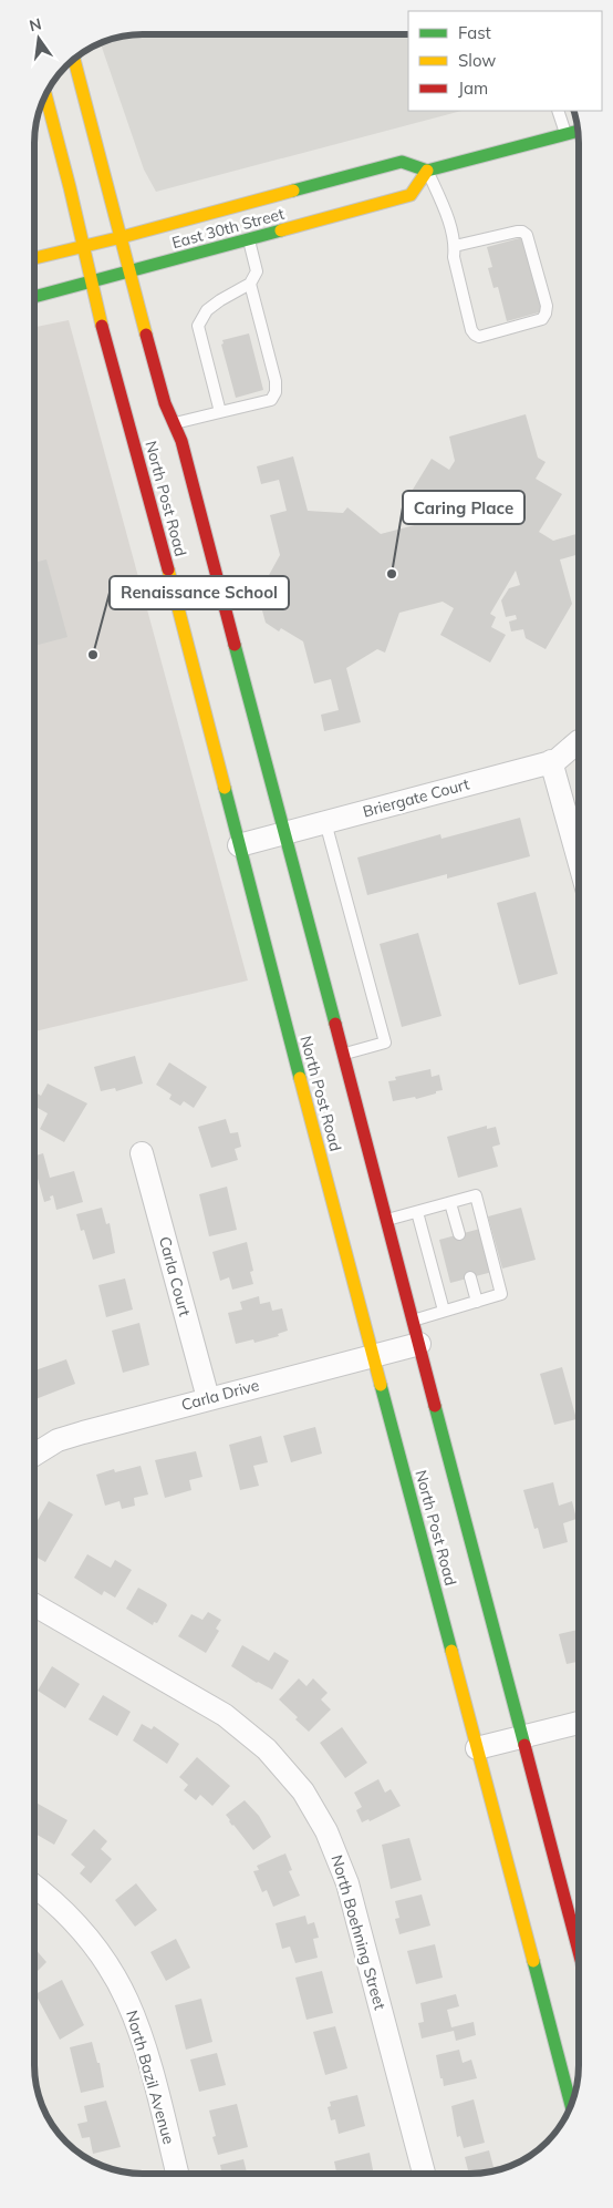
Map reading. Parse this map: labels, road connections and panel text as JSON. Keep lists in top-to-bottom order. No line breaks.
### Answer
{"streets":{"main road":["East 30th Street","North Post Road"],"street":["Briergate Court","Carla Court","Carla Drive","North Boehning Street","North Bazil Avenue"]},"crossings":[["East 30th Street","North Post Road"],["North Post Road","Briergate Court"],["North Post Road","Carla Drive"],["Carla Court","Carla Drive"]],"places":["Caring Place","Renaissance School"],"legend":["Fast","Slow","Jam"],"north":"top"}
